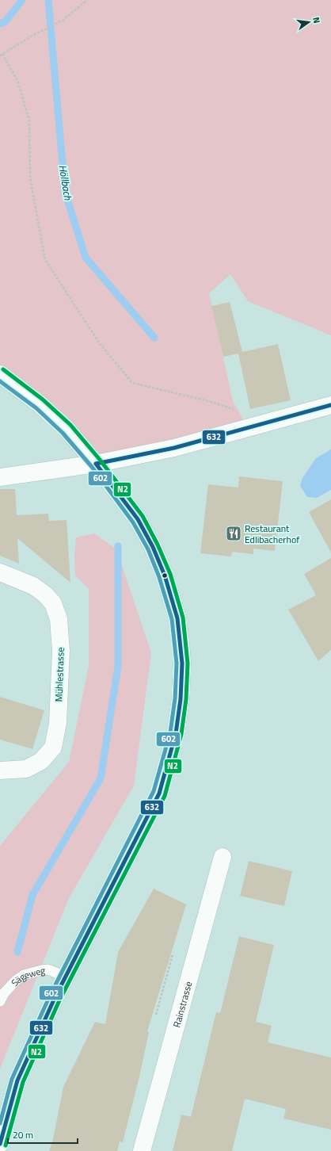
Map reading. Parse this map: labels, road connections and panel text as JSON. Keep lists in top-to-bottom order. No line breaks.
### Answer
{"streets":{"street":["Mühlestrasse","Rainstrasse"],"lane":["Sägeweg"]},"water":["Höllbach"],"places":{"restaurant":["Restaurant Edlibacherhof"]},"lines":["transit line N2","transit line 602","transit line 632"],"scale_bar":"20 m","north":"right"}
